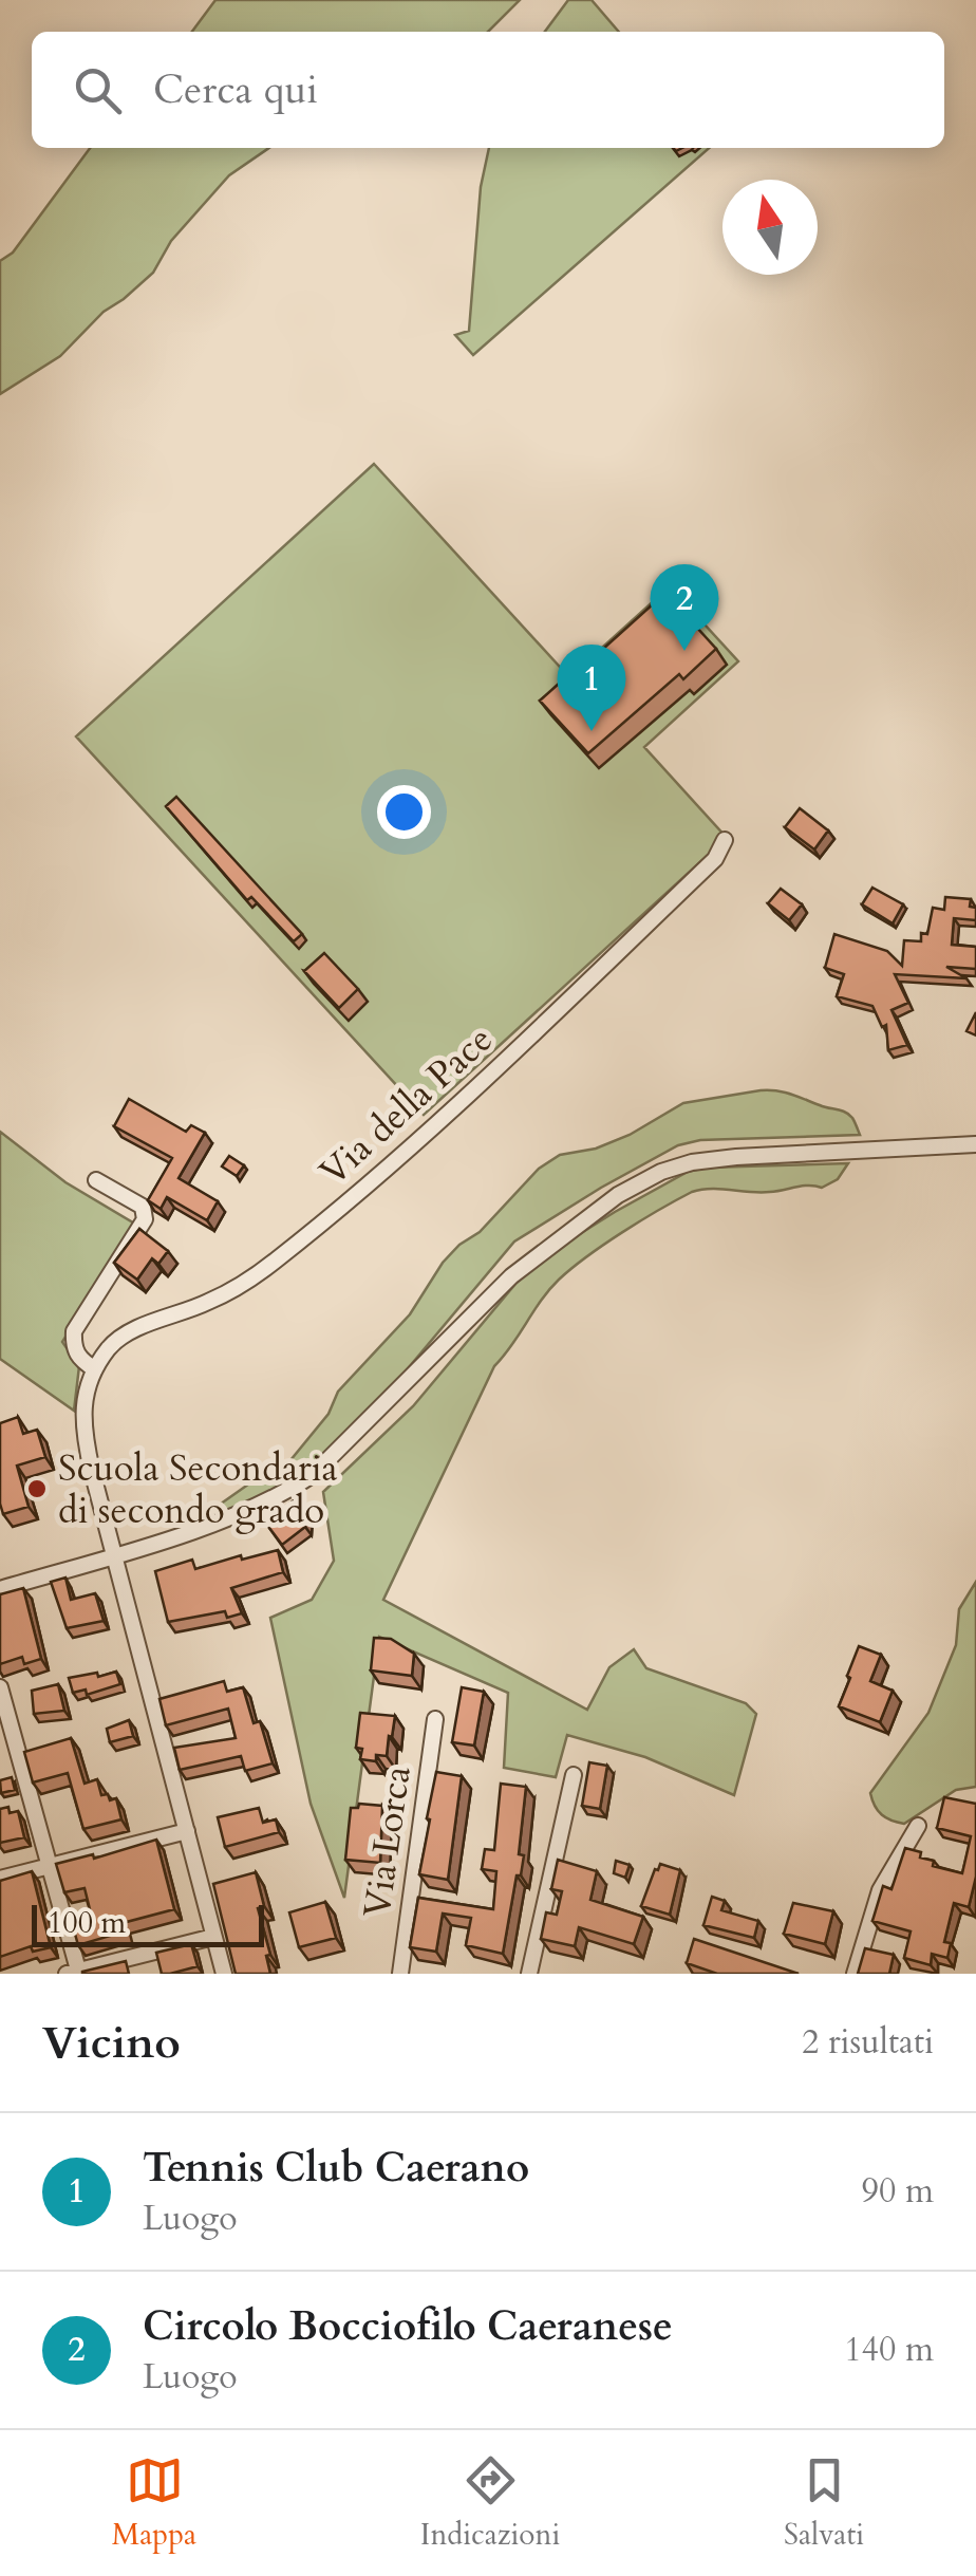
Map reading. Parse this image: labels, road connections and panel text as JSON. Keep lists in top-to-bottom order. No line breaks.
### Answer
{"streets":{"street":["Via della Pace","Via Lorca"]},"places":["Scuola Secondaria di secondo grado"],"scale_bar":"100 m","north":"top","page":{"search":"Cerca qui","pins":["2","1"],"scale":"100 m","heading":["Vicino","2 risultati"],"list":[{"mark":"1","name":"Tennis Club Caerano","note":"Luogo","value":"90 m"},{"mark":"2","name":"Circolo Bocciofilo Caeranese","note":"Luogo","value":"140 m"}],"nav":["Mappa","Indicazioni","Salvati"]}}
